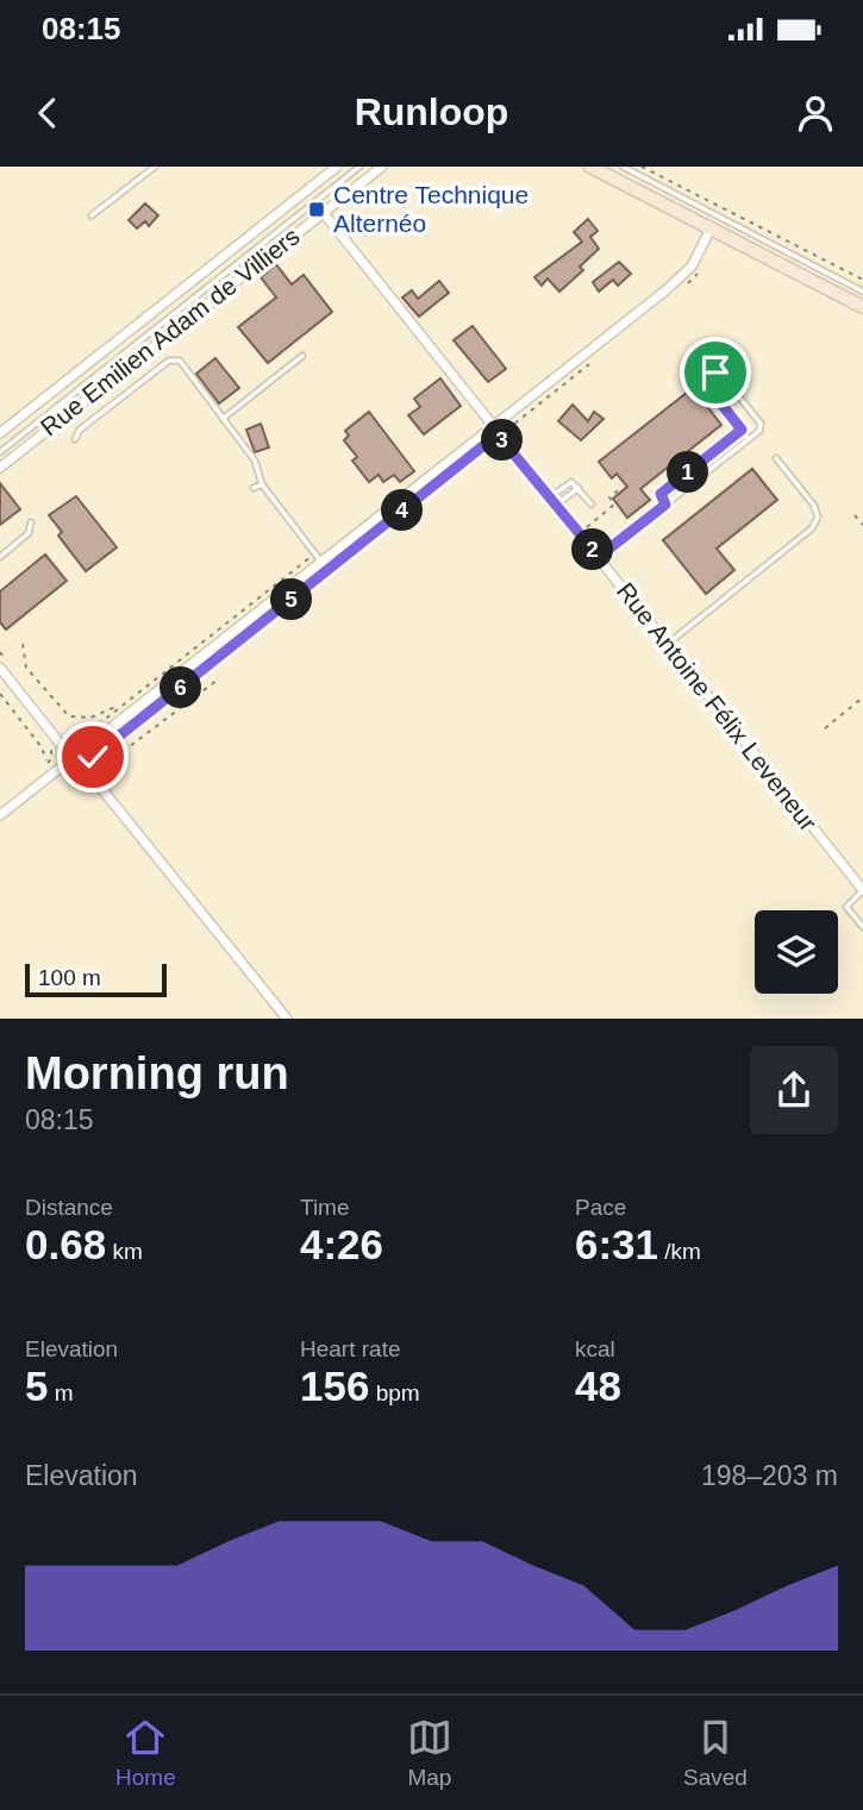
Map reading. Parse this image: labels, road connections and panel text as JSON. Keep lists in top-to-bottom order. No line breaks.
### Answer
{"streets":{"street":["Rue Emilien Adam de Villiers","Rue Antoine Félix Leveneur"]},"crossings":[["Rue Emilien Adam de Villiers","Rue Antoine Félix Leveneur"]],"places":{"transit":["Centre Technique Alternéo"]},"scale_bar":"100 m","page":{"status":"08:15","header":"Runloop","pins":["3","1","4","2","5","6"],"scale":"100 m","heading":["Morning run","08:15"],"stats":[["Distance","0.68 km"],["Time","4:26"],["Pace","6:31 /km"],["Elevation","5 m"],["Heart rate","156 bpm"],["kcal","48"]],"chart":["Elevation","198–203 m"],"tabs":["Home","Map","Saved"]}}
